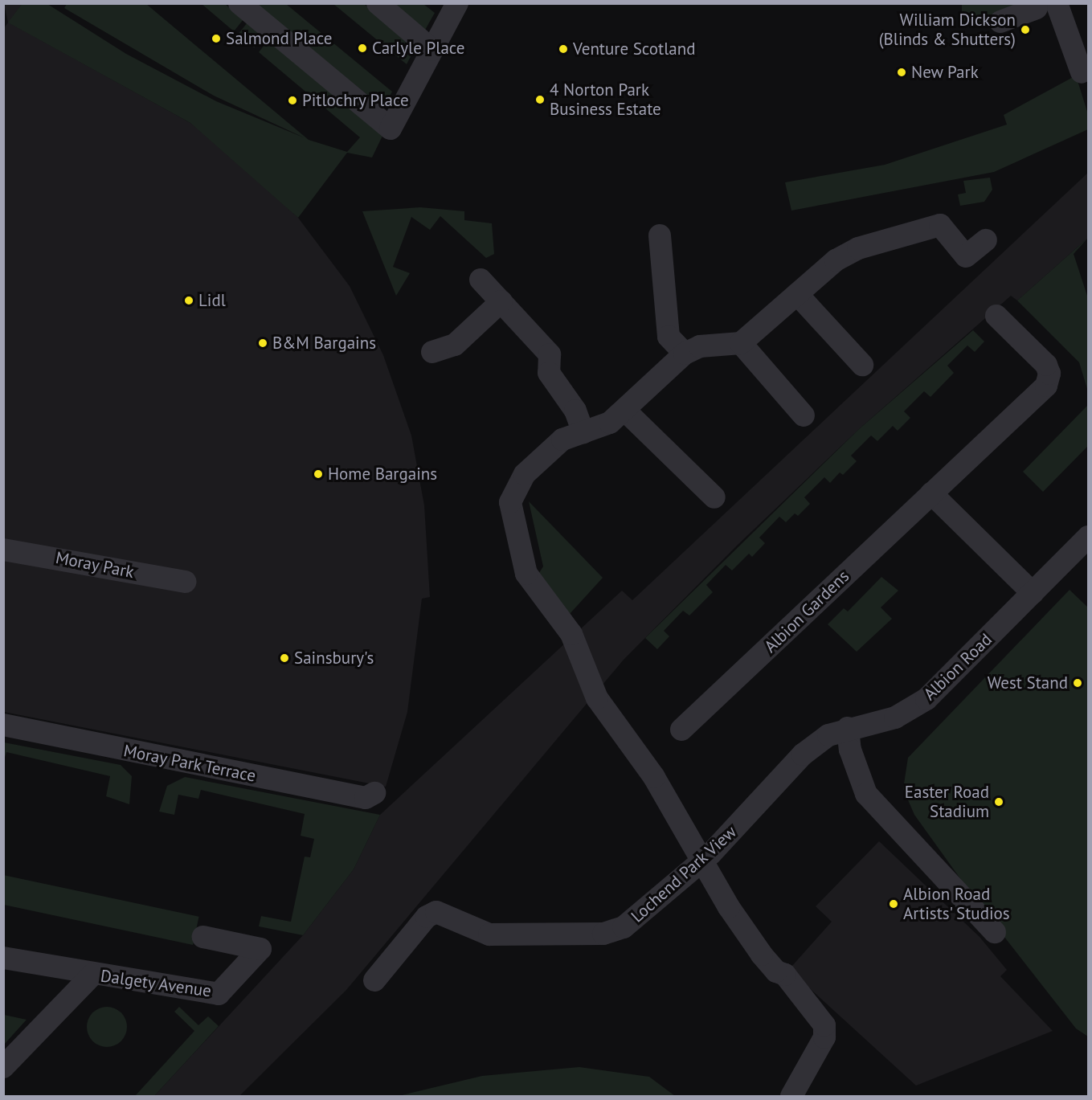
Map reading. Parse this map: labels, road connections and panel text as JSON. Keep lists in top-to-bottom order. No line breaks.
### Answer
{"streets":{"street":["Moray Park","Albion Gardens","Albion Road","Moray Park Terrace","Lochend Park View","Dalgety Avenue"]},"crossings":[["Albion Road","Lochend Park View"]],"places":["William Dickson (Blinds & Shutters)","Salmond Place","Carlyle Place","Venture Scotland","New Park","4 Norton Park Business Estate","Pitlochry Place","Lidl","B&M Bargains","Home Bargains","Sainsbury's","West Stand","Easter Road Stadium","Albion Road Artists' Studios"]}
